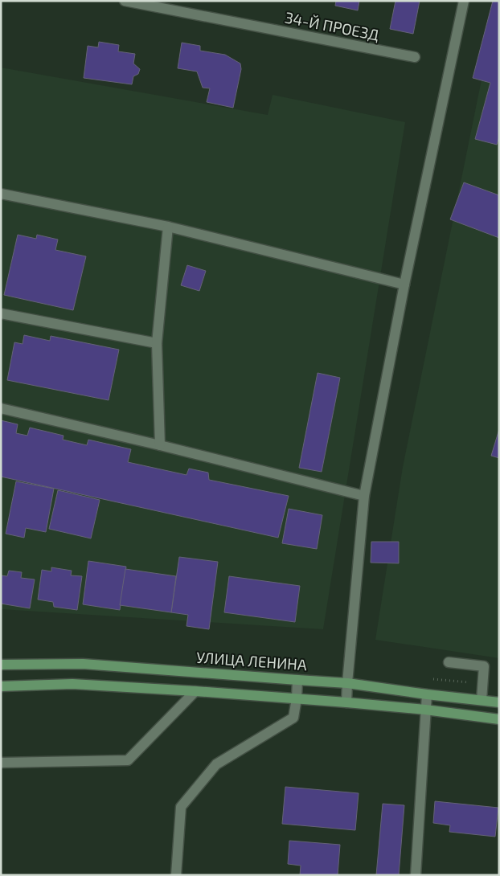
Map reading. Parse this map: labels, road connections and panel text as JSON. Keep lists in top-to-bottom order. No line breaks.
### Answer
{"streets":{"main road":["УЛИЦА ЛЕНИНА"],"street":["34-Й ПРОЕЗД"]}}
